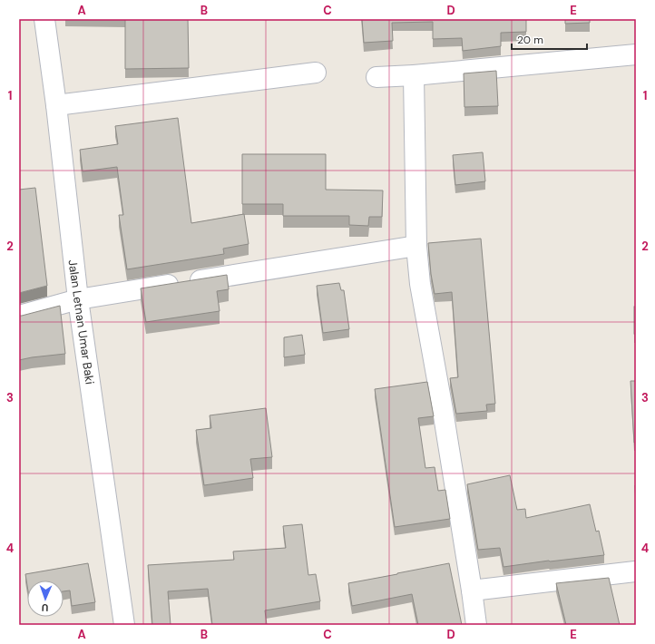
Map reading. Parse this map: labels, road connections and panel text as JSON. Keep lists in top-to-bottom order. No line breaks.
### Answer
{"streets":{"street":["Jalan Letnan Umar Baki"]},"scale_bar":"20 m","north":"bottom","grid":{"columns":["A","B","C","D","E"],"rows":["1","2","3","4"]}}
